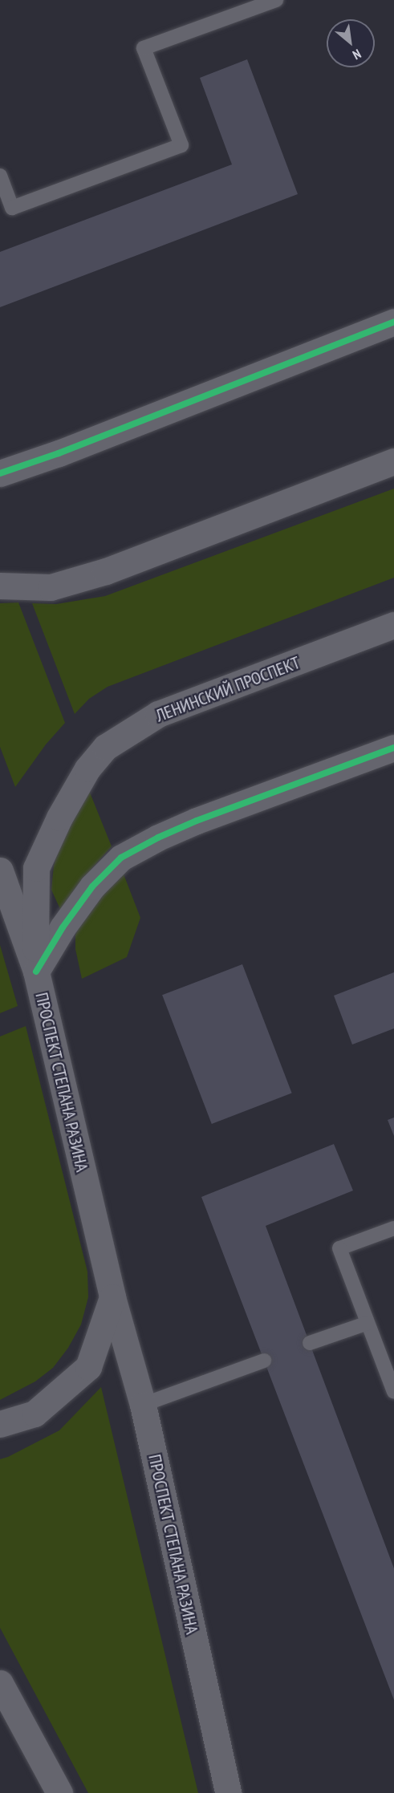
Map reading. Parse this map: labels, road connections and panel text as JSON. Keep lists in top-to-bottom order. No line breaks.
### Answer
{"streets":{"main road":["ЛЕНИНСКИЙ ПРОСПЕКТ","ПРОСПЕКТ СТЕПАНА РАЗИНА"]},"crossings":[["ЛЕНИНСКИЙ ПРОСПЕКТ","ПРОСПЕКТ СТЕПАНА РАЗИНА"]],"north":"bottom right"}
